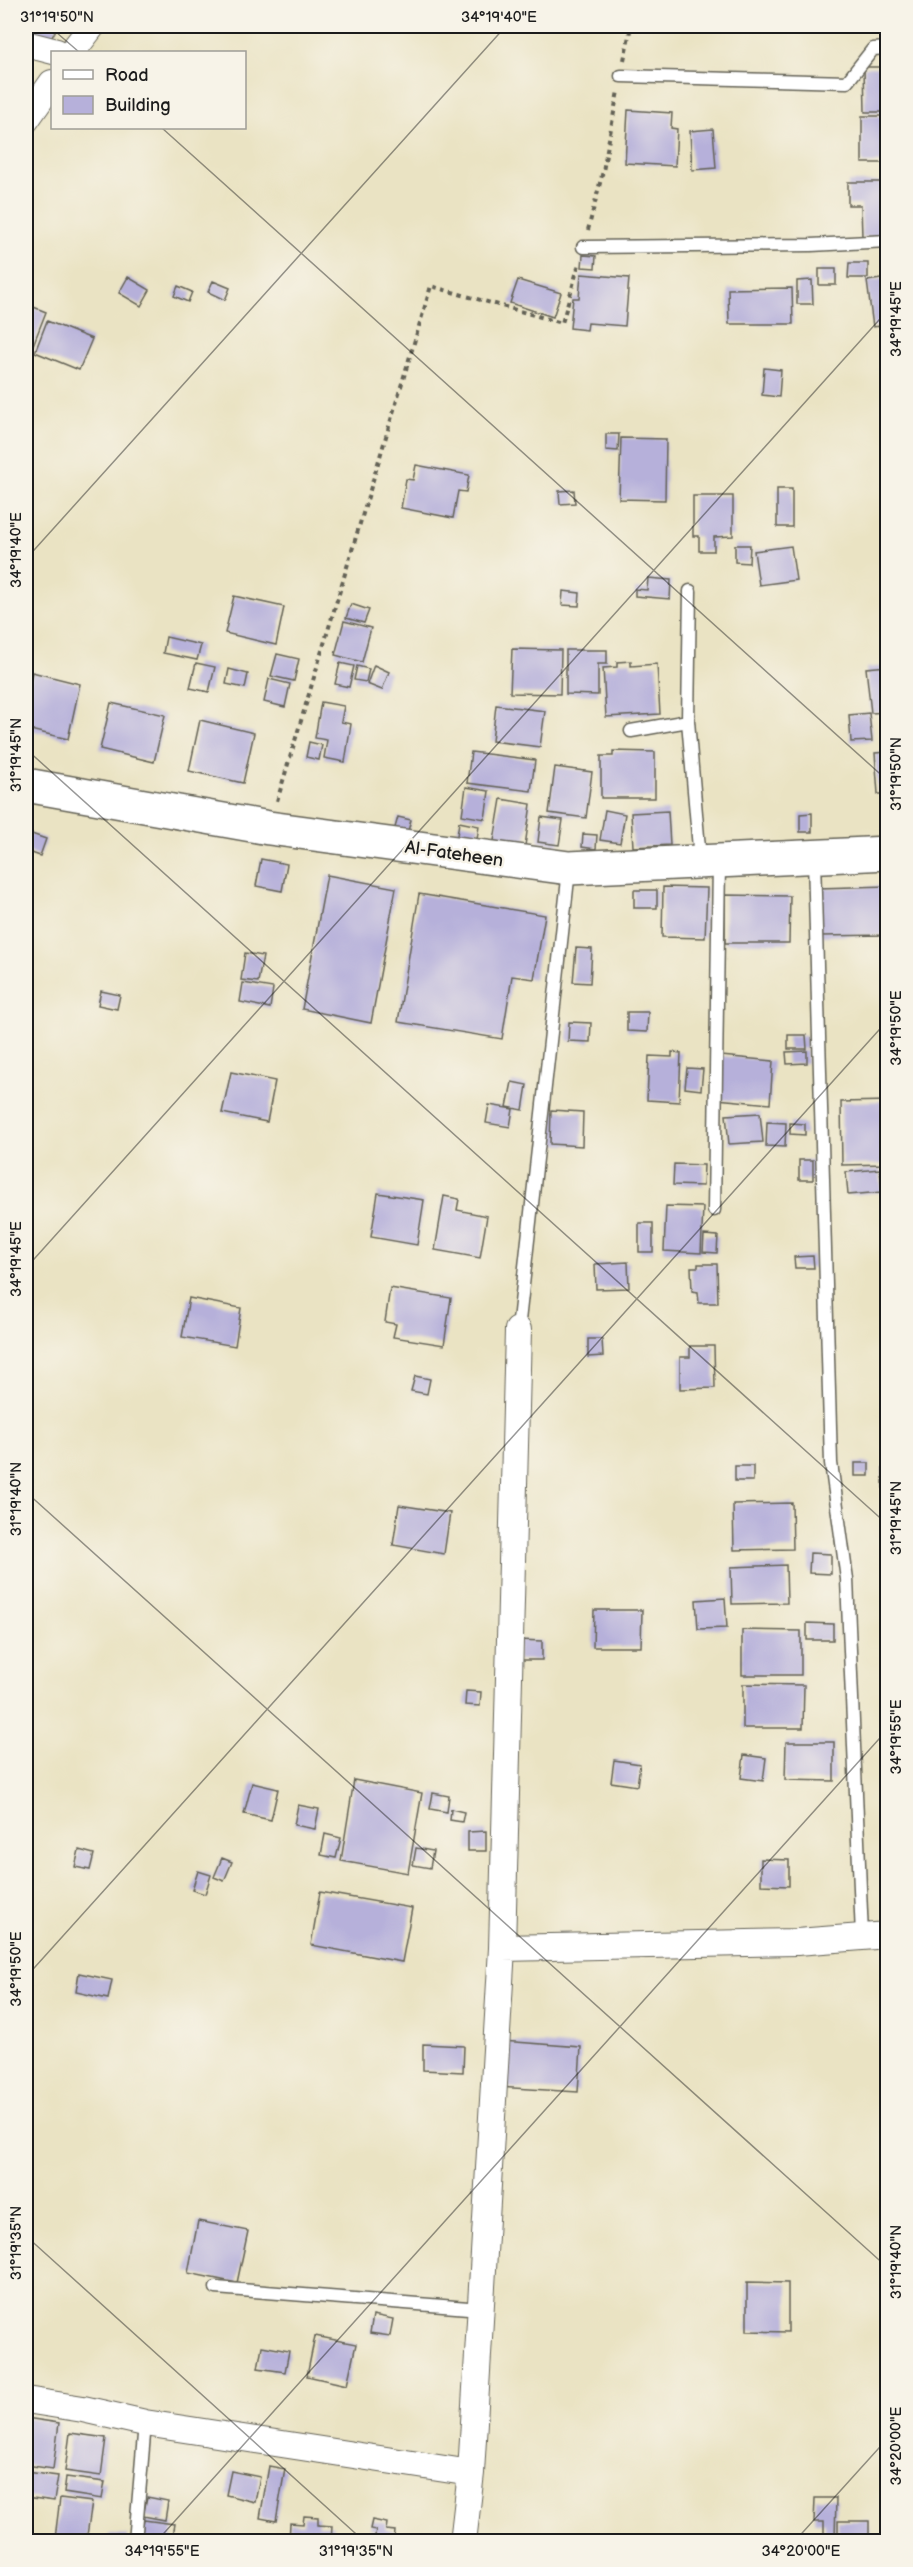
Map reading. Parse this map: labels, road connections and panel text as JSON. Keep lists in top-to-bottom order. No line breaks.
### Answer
{"streets":{"street":["Al-Fateheen"]},"legend":["Road","Building"],"coordinates":["31°19'50\"N","34°19'40\"E","34°19'45\"E","31°19'45\"N","34°19'50\"E","31°19'40\"N","34°19'55\"E","31°19'35\"N","34°20'00\"E"]}
